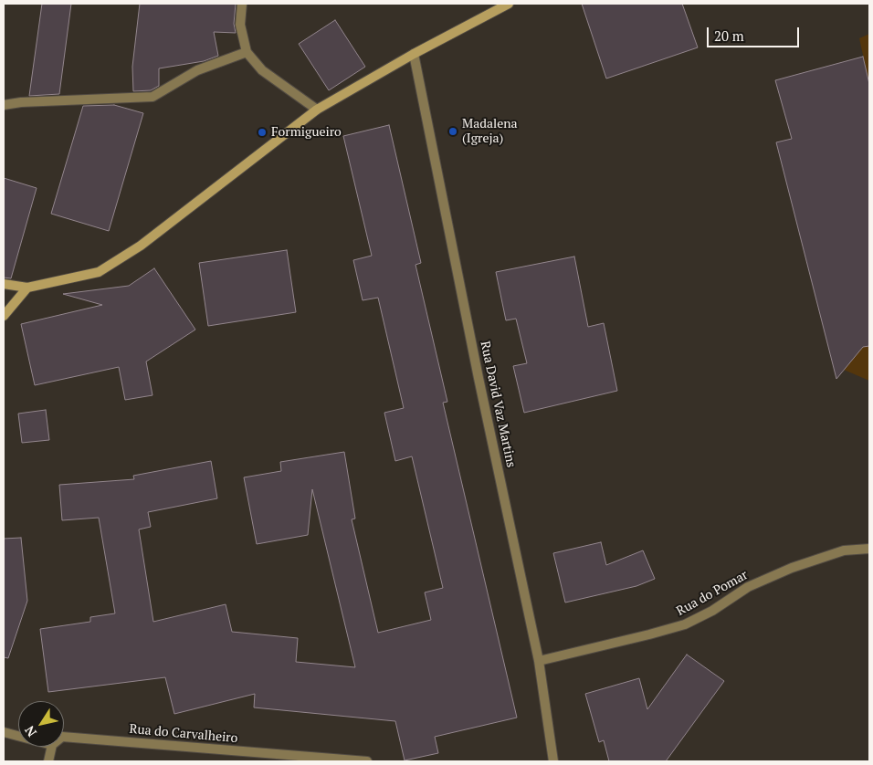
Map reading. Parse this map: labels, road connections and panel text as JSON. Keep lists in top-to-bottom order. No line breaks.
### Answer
{"streets":{"street":["Rua David Vaz Martins","Rua do Pomar","Rua do Carvalheiro"]},"crossings":[["Rua David Vaz Martins","Rua do Pomar"]],"places":["Madalena (Igreja)","Formigueiro"],"scale_bar":"20 m","north":"bottom left"}
